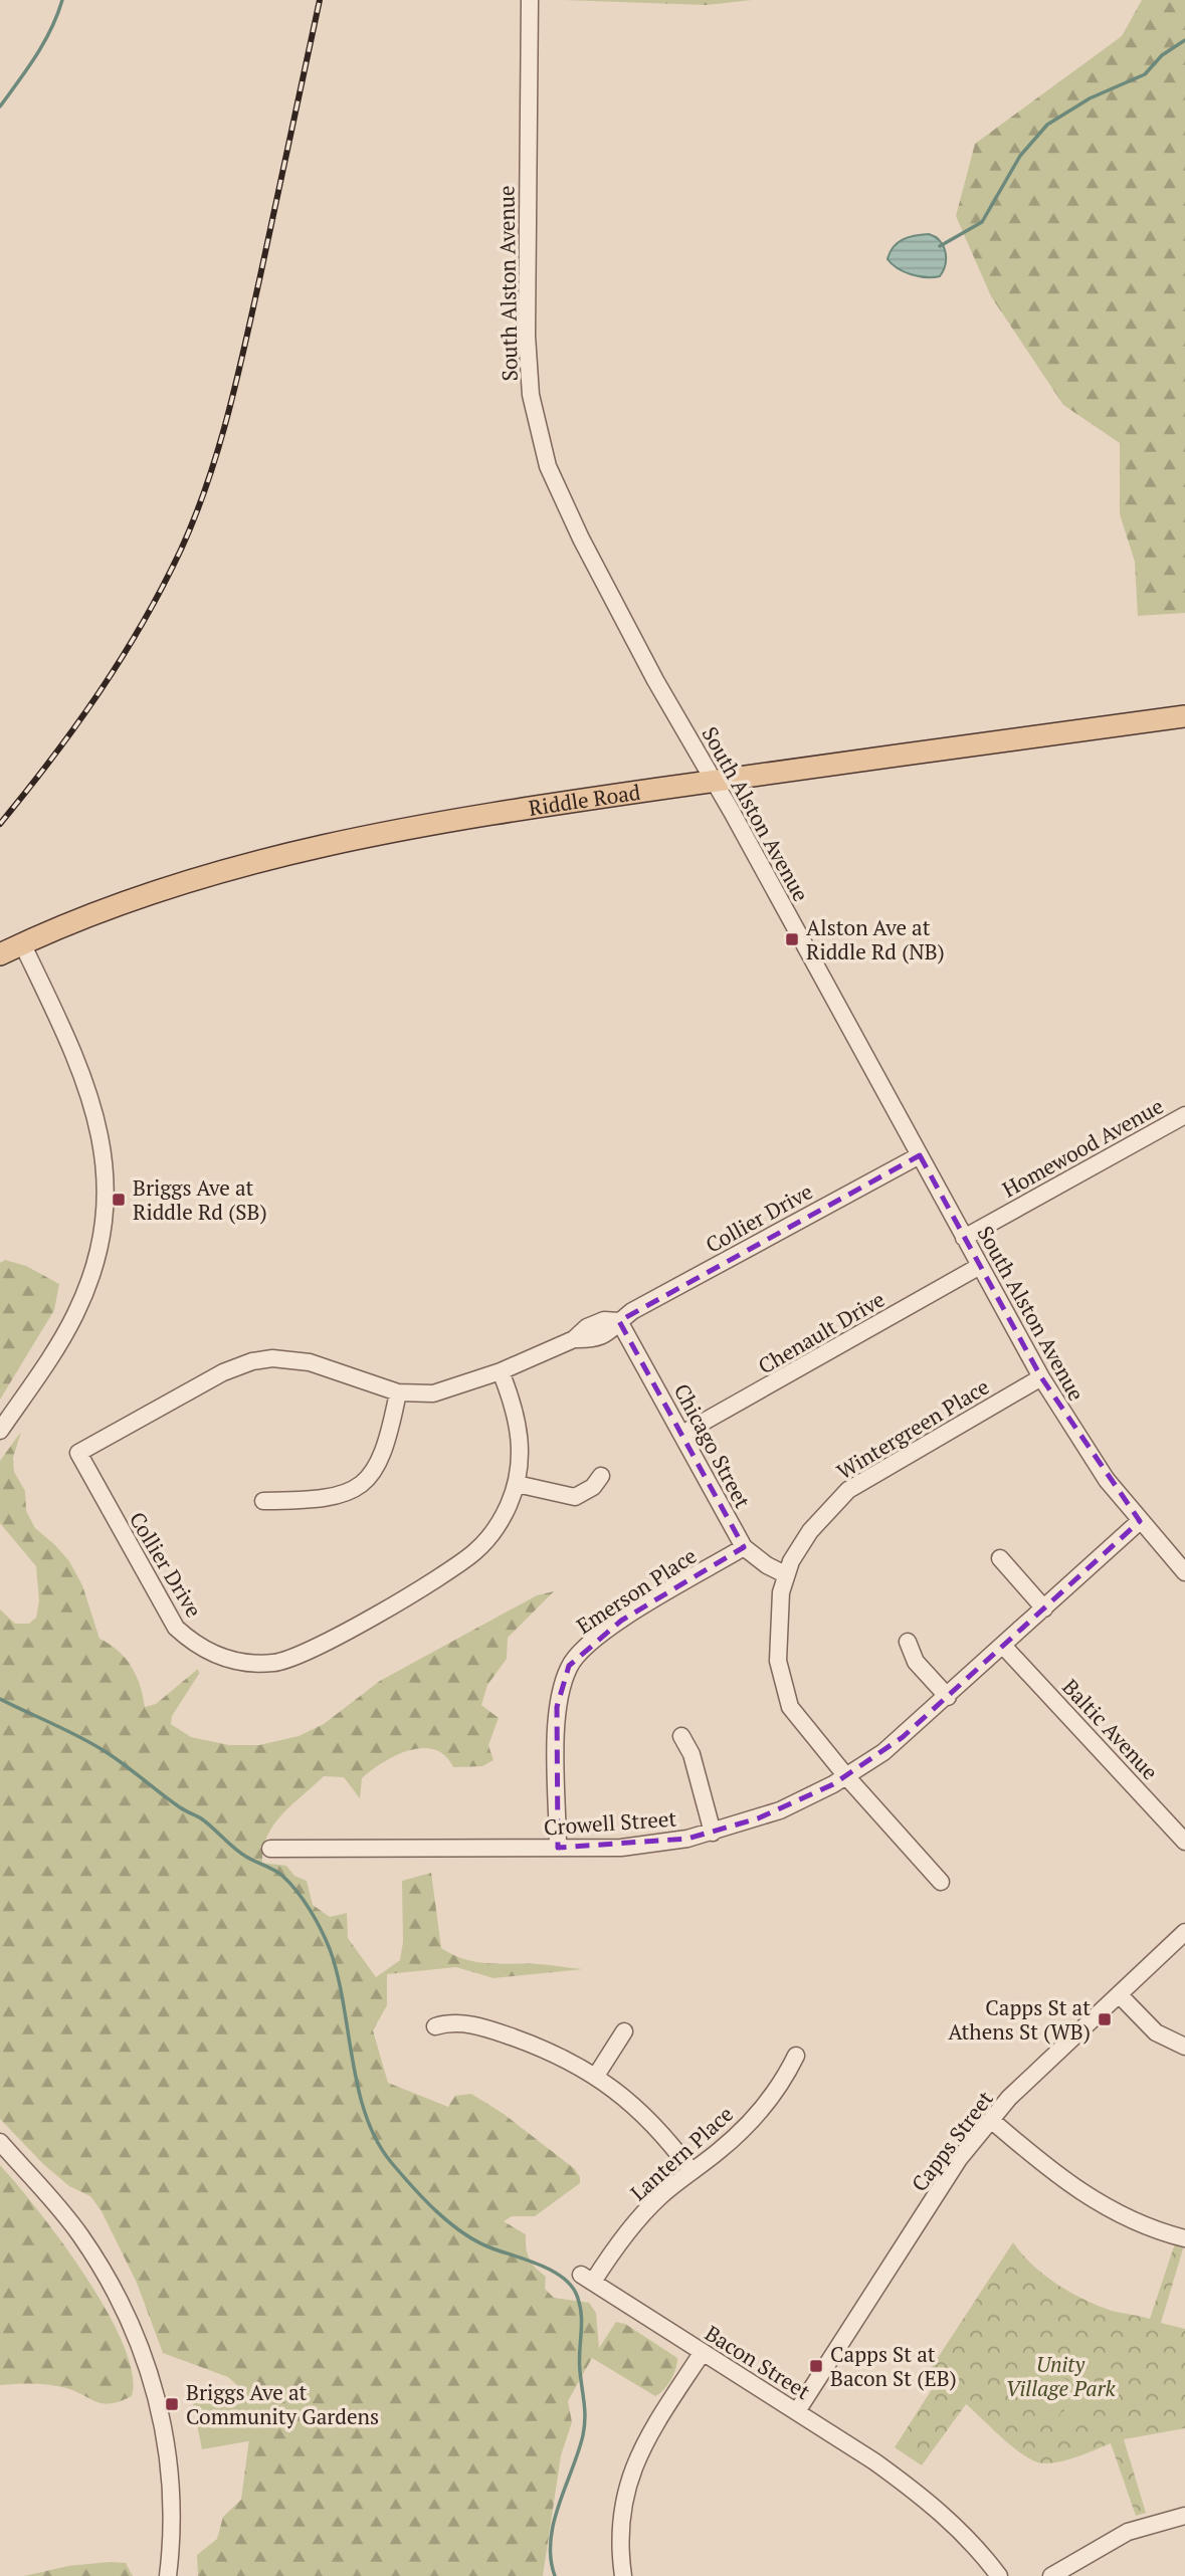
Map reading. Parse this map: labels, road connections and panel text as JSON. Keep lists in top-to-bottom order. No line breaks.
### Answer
{"streets":{"main road":["Riddle Road"],"street":["South Alston Avenue","Homewood Avenue","Collier Drive","Chenault Drive","Wintergreen Place","Chicago Street","Emerson Place","Baltic Avenue","Crowell Street","Capps Street","Lantern Place","Bacon Street"]},"crossings":[["South Alston Avenue","Riddle Road"],["South Alston Avenue","Homewood Avenue"],["South Alston Avenue","Collier Drive"],["South Alston Avenue","Chenault Drive"],["South Alston Avenue","Wintergreen Place"],["South Alston Avenue","Crowell Street"],["Collier Drive","Chicago Street"],["Chenault Drive","Chicago Street"],["Wintergreen Place","Chicago Street"],["Wintergreen Place","Crowell Street"],["Chicago Street","Emerson Place"],["Emerson Place","Crowell Street"],["Baltic Avenue","Crowell Street"],["Capps Street","Bacon Street"],["Lantern Place","Bacon Street"]],"parks":["Unity Village Park"],"places":{"transit":["Alston Ave at Riddle Rd (NB)","Briggs Ave at Riddle Rd (SB)","Capps St at Athens St (WB)","Capps St at Bacon St (EB)","Briggs Ave at Community Gardens"]}}
